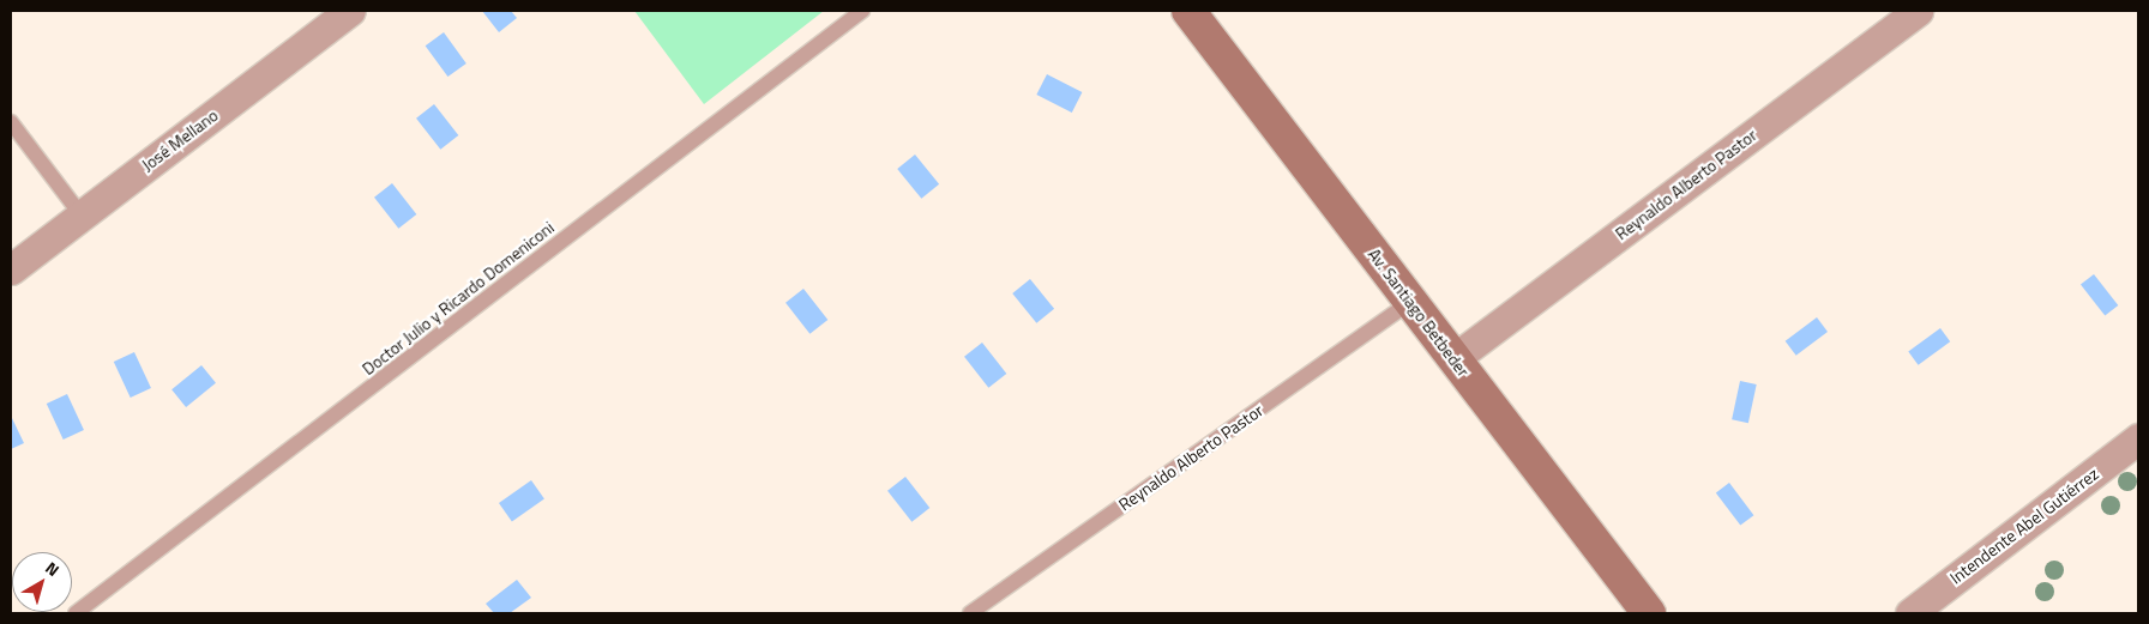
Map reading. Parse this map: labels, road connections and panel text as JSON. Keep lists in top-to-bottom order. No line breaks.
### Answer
{"streets":{"main road":["Av. Santiago Betbeder"],"street":["José Mellano","Reynaldo Alberto Pastor","Intendente Abel Gutiérrez"],"lane":["Doctor Julio y Ricardo Domeniconi"]},"crossings":[["Reynaldo Alberto Pastor","Av. Santiago Betbeder"]],"north":"top right"}
